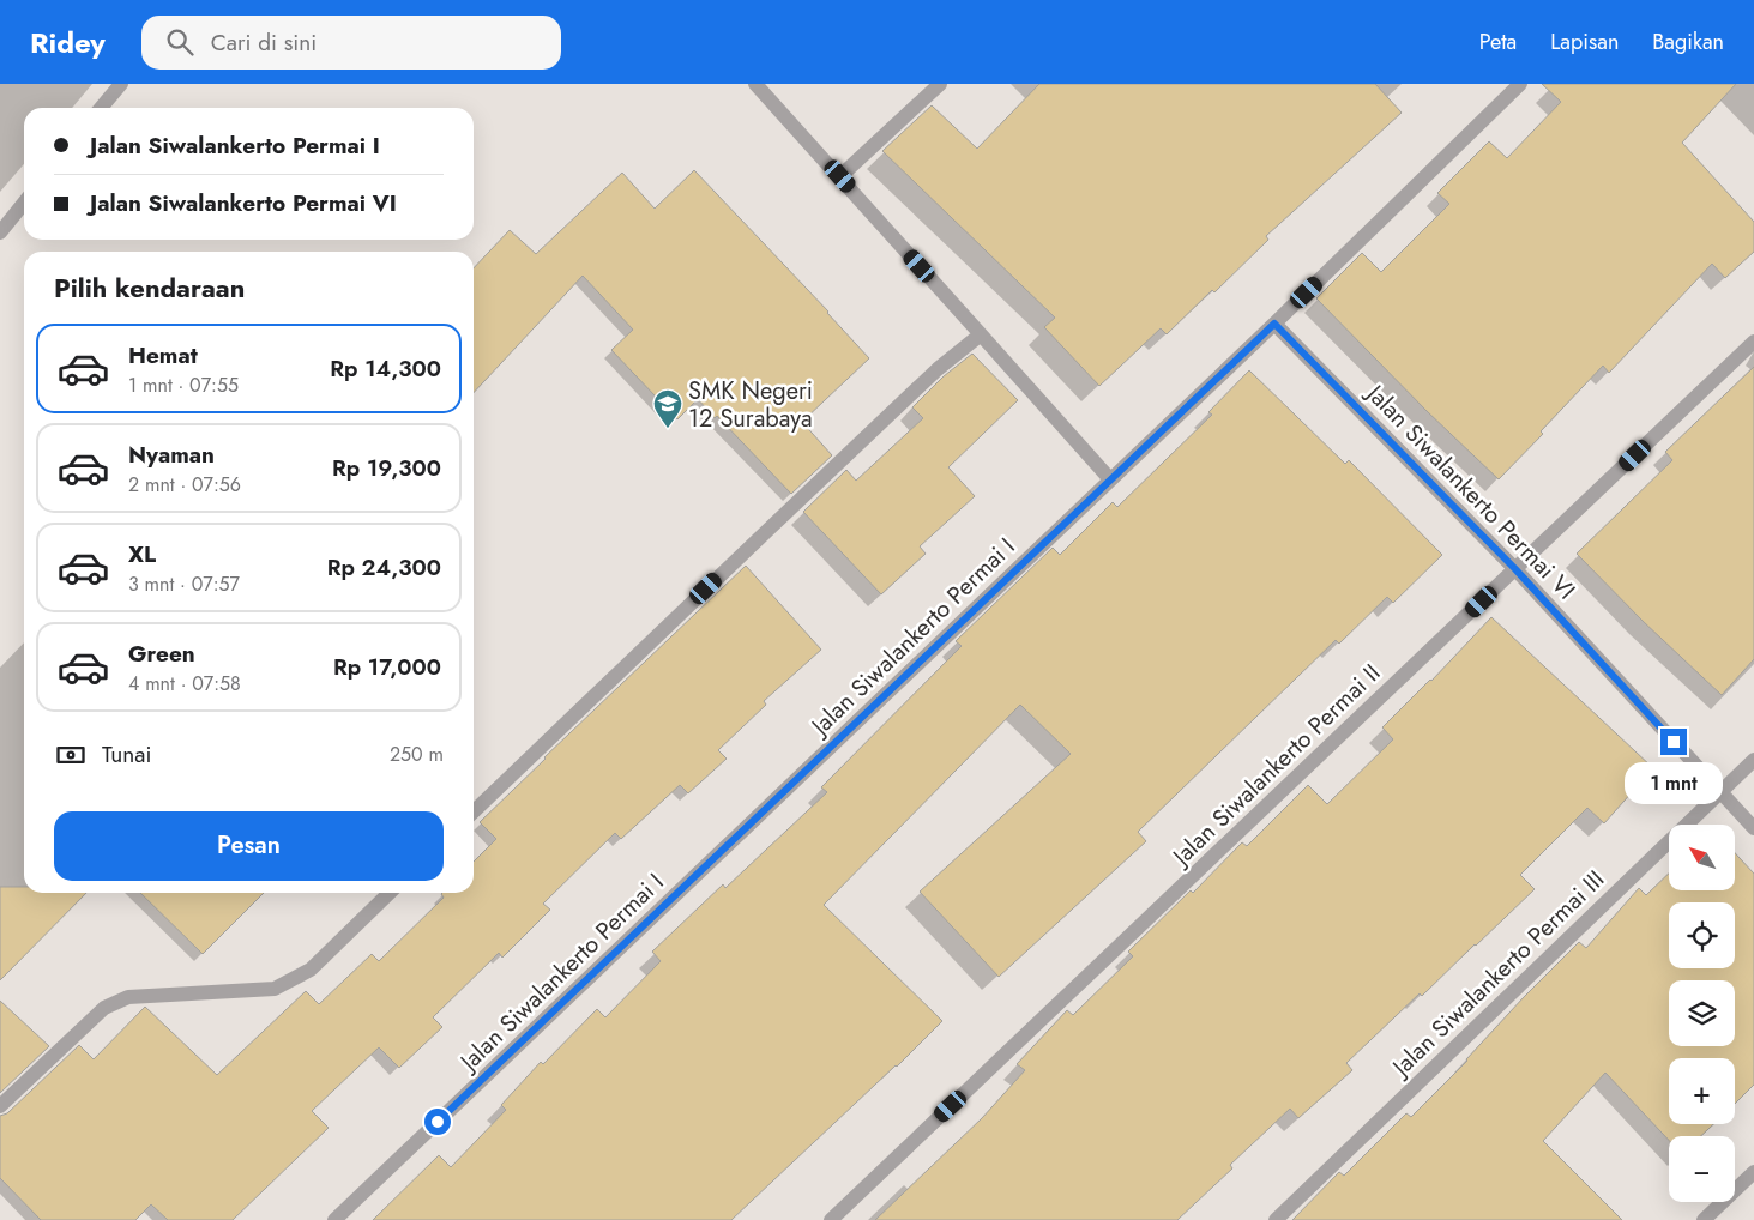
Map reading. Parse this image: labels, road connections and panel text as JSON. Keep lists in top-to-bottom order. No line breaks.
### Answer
{"streets":{"street":["Jalan Siwalankerto Permai VI","Jalan Siwalankerto Permai I","Jalan Siwalankerto Permai II","Jalan Siwalankerto Permai III"]},"crossings":[["Jalan Siwalankerto Permai VI","Jalan Siwalankerto Permai I"],["Jalan Siwalankerto Permai VI","Jalan Siwalankerto Permai II"],["Jalan Siwalankerto Permai VI","Jalan Siwalankerto Permai III"]],"places":{"school or university":["SMK Negeri 12 Surabaya"]},"north":"top left","page":{"header":"Ridey","search":"Cari di sini","nav":["Peta","Lapisan","Bagikan"],"banner":["Jalan Siwalankerto Permai I","Jalan Siwalankerto Permai VI"],"heading":"Pilih kendaraan","list":[{"name":"Hemat","note":"1 mnt · 07:55","value":"Rp 14,300"},{"name":"Nyaman","note":"2 mnt · 07:56","value":"Rp 19,300"},{"name":"XL","note":"3 mnt · 07:57","value":"Rp 24,300"},{"name":"Green","note":"4 mnt · 07:58","value":"Rp 17,000"}],"pay":["Tunai","250 m"],"bubble":"1 mnt","buttons":"Pesan","map_buttons":["+","−"]}}
